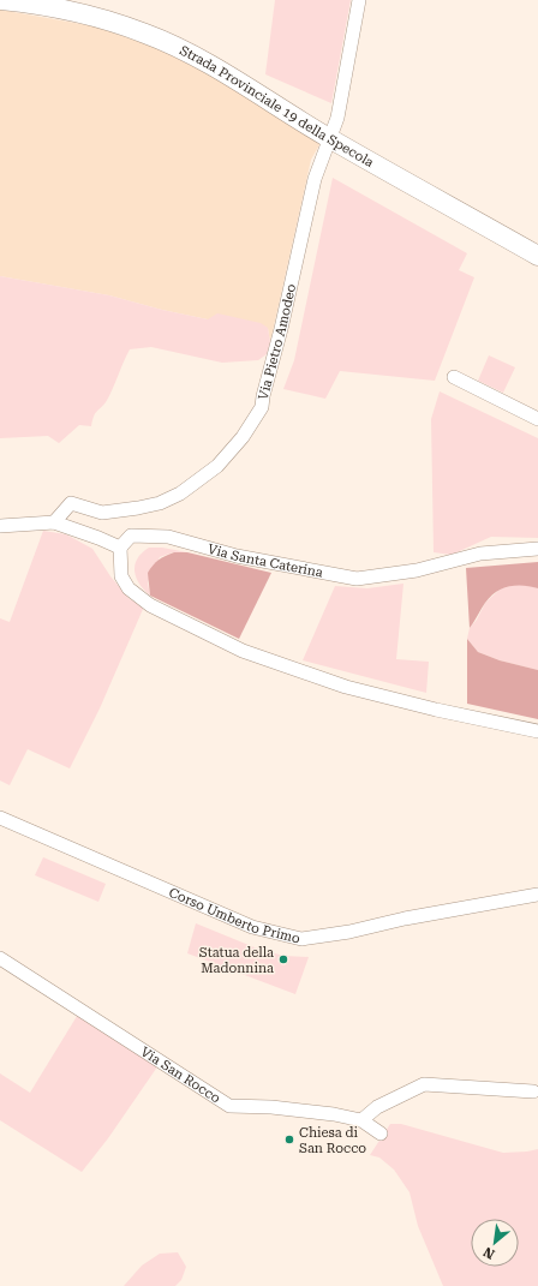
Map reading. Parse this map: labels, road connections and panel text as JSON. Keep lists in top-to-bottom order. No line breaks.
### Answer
{"streets":{"main road":["Strada Provinciale 19 della Specola"],"street":["Via Pietro Amodeo","Via Santa Caterina","Corso Umberto Primo","Via San Rocco"]},"crossings":[["Strada Provinciale 19 della Specola","Via Pietro Amodeo"]],"places":["Statua della Madonnina","Chiesa di San Rocco"],"north":"bottom left"}
